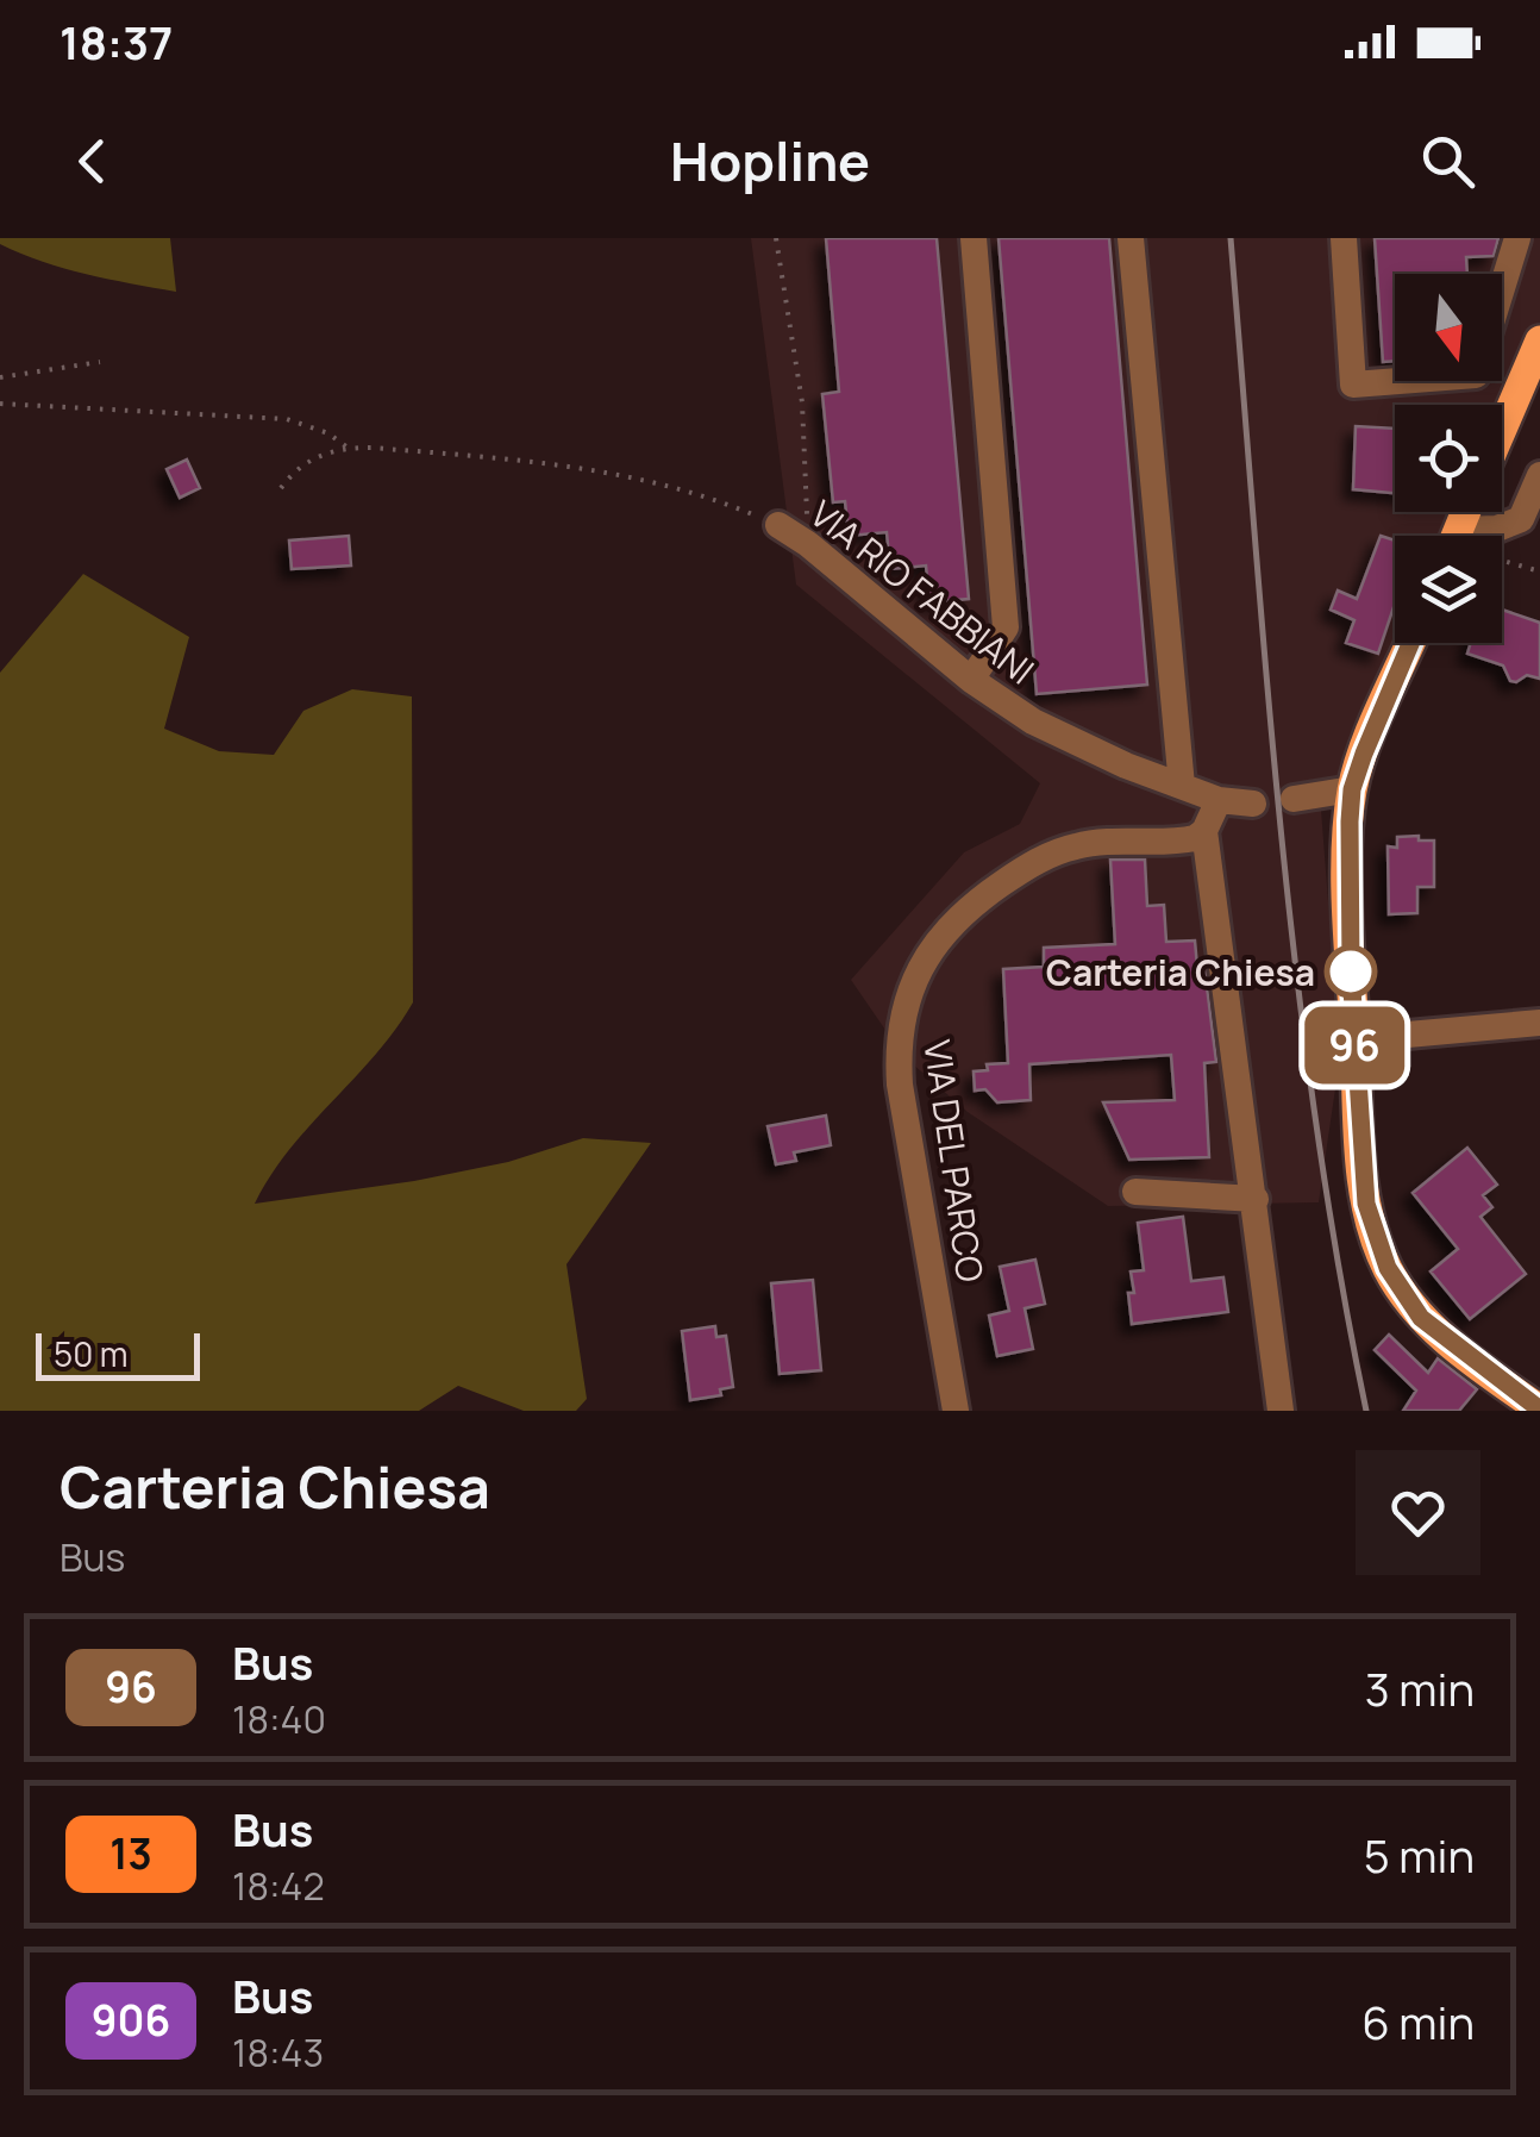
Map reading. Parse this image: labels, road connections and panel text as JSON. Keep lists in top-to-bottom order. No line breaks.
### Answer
{"streets":{"street":["VIA RIO FABBIANI","VIA DEL PARCO"]},"places":["Carteria Chiesa"],"lines":["bus line 96"],"scale_bar":"50 m","north":"bottom","page":{"status":"18:37","header":"Hopline","on_map":"96","scale":"50 m","heading":["Carteria Chiesa","Bus"],"list":[{"mark":"96","name":"Bus","note":"18:40","value":"3 min"},{"mark":"13","name":"Bus","note":"18:42","value":"5 min"},{"mark":"906","name":"Bus","note":"18:43","value":"6 min"}]}}
